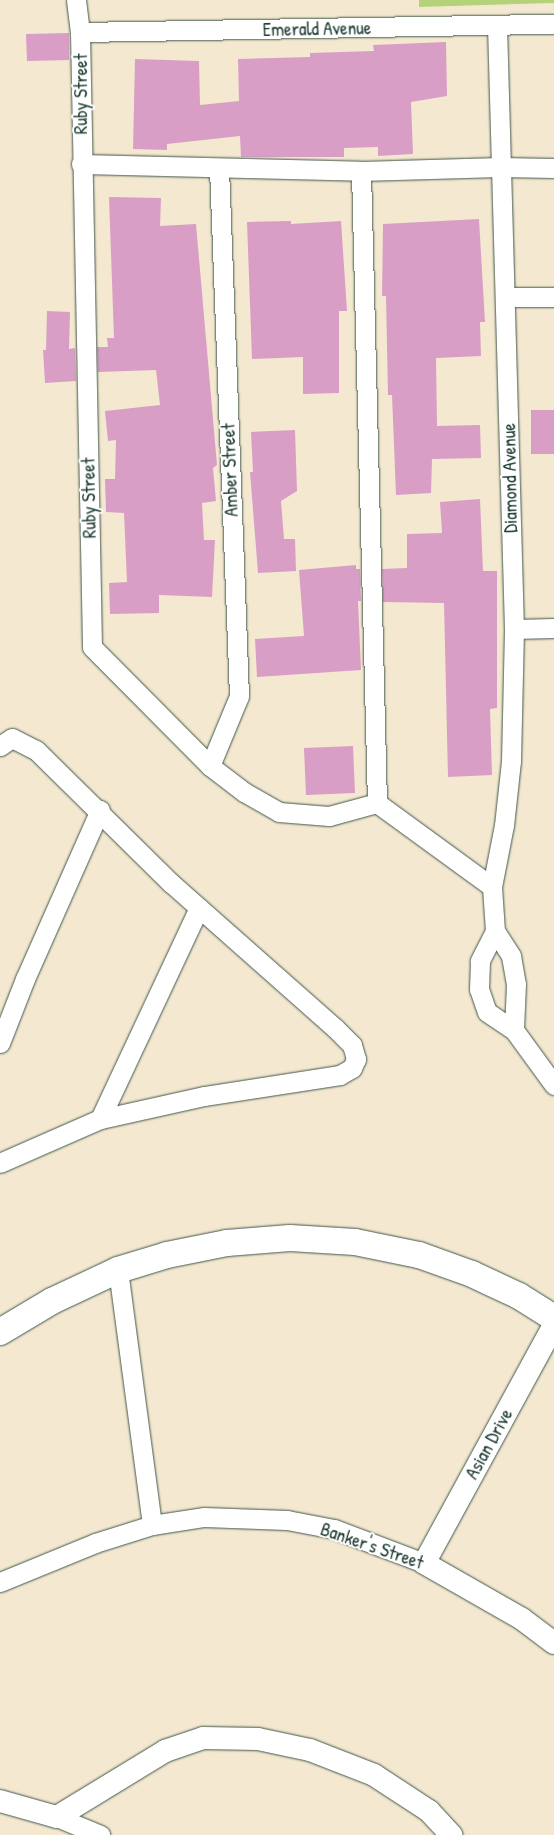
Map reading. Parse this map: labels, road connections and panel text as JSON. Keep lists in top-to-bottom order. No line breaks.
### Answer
{"streets":{"street":["Emerald Avenue","Ruby Street","Amber Street","Diamond Avenue","Asian Drive","Banker's Street"]},"crossings":[["Emerald Avenue","Ruby Street"],["Emerald Avenue","Diamond Avenue"],["Ruby Street","Amber Street"],["Asian Drive","Banker's Street"]]}
